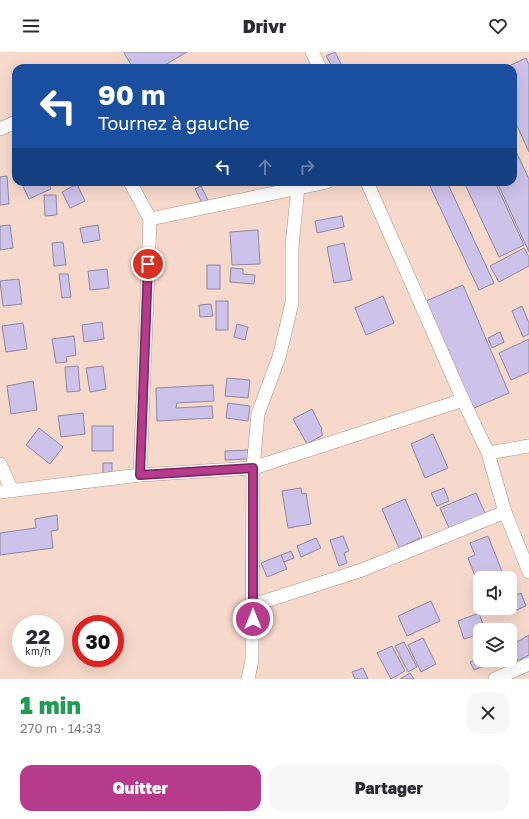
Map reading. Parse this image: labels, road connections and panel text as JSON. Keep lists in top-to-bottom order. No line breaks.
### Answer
{"page":{"header":"Drivr","turn":["90 m","Tournez à gauche"],"speed":"22 km/h","limit":"30","heading":["1 min","270 m · 14:33"],"buttons":["Quitter","Partager"]}}
